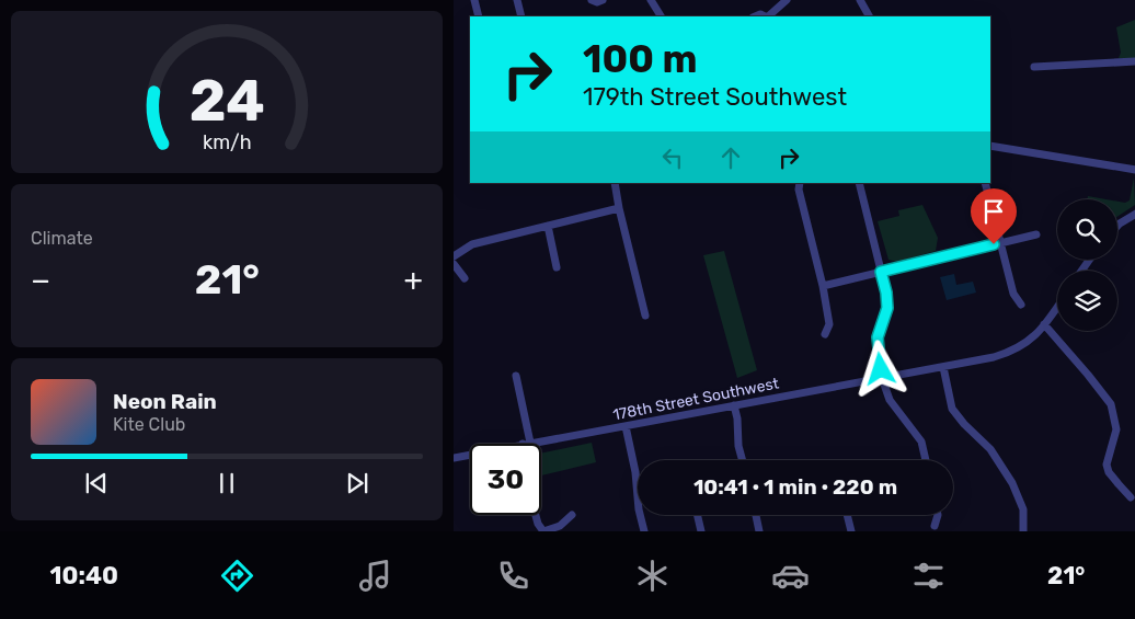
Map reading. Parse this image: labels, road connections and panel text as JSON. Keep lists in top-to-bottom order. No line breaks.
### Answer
{"streets":{"street":["178th Street Southwest"]},"page":{"turn":["100 m","179th Street Southwest"],"tile":"Climate","heat":["−","21°","+"],"song":["Neon Rain","Kite Club"],"limit":"30","trip":"10:41 · 1 min · 220 m","tabs":["10:40","21°"],"gauge":["24","km/h"]}}
